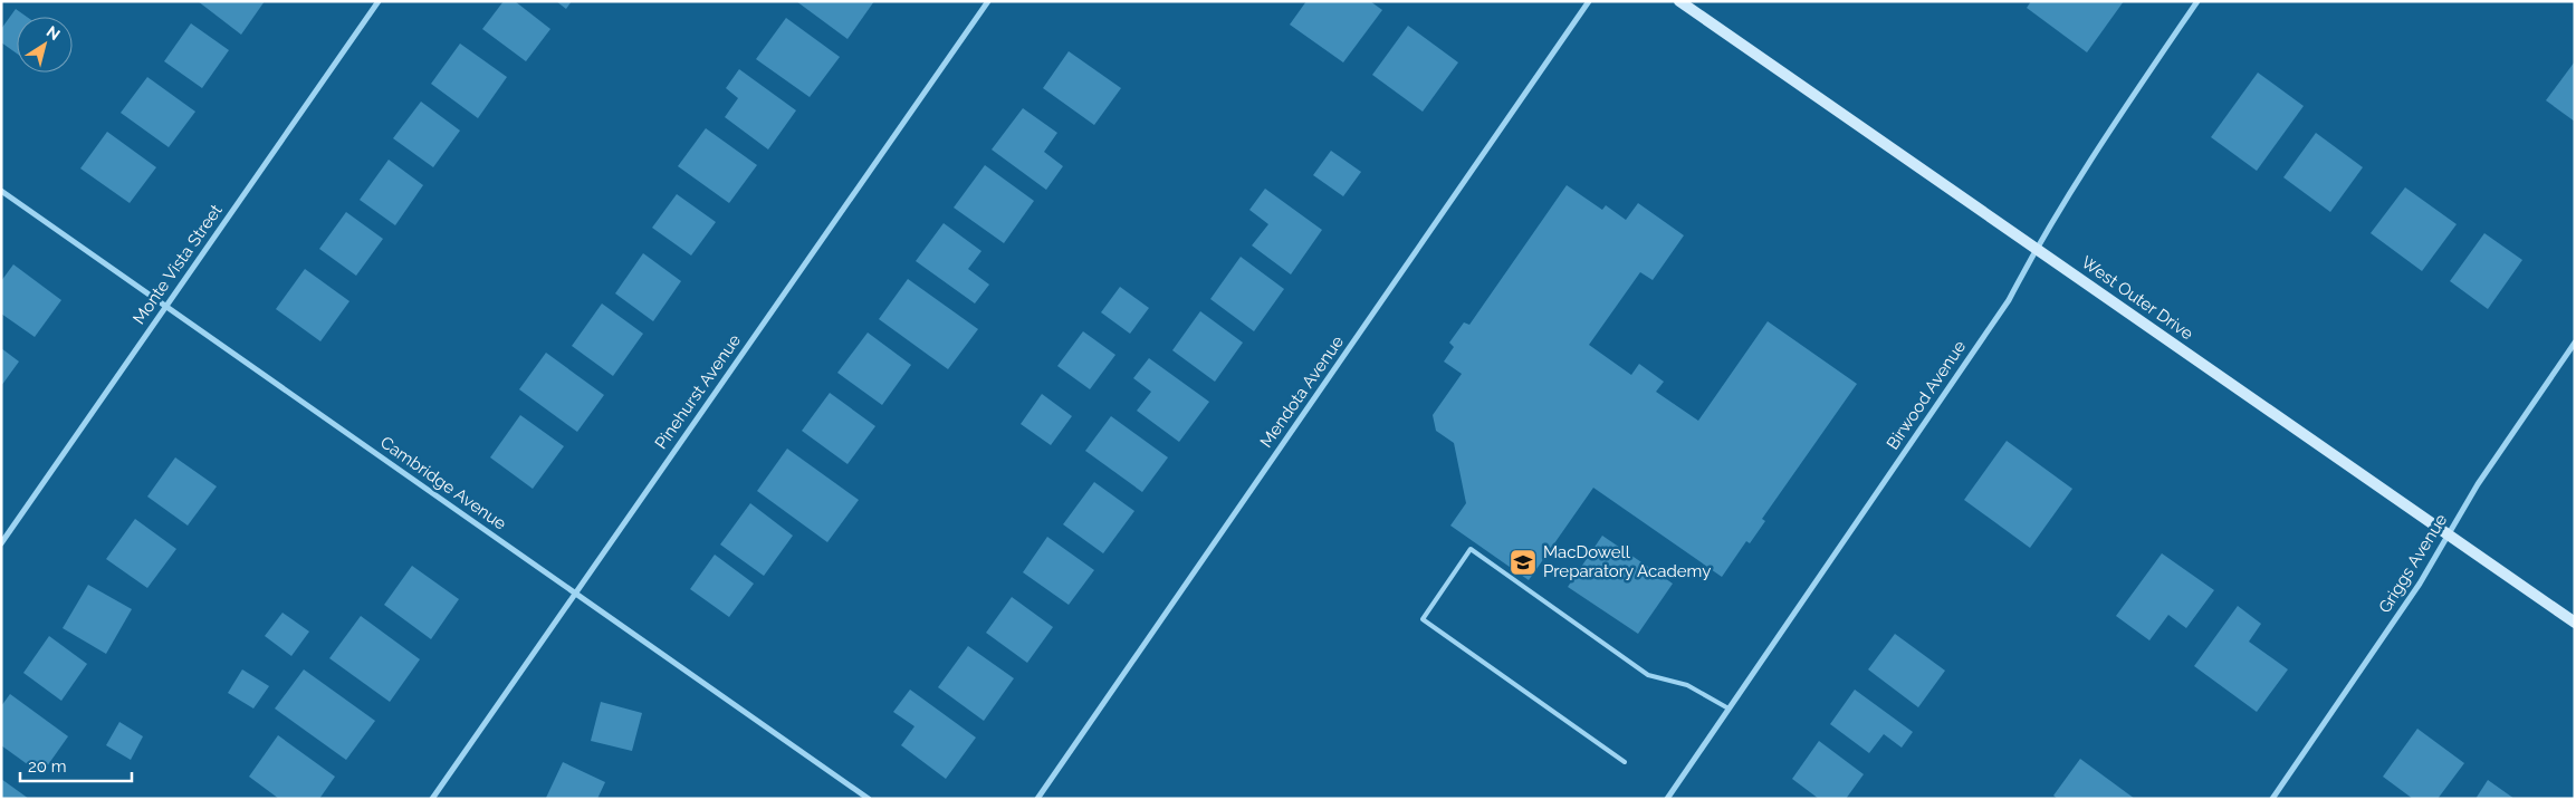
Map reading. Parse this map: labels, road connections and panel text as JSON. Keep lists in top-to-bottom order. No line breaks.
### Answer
{"streets":{"main road":["West Outer Drive"],"street":["Monte Vista Street","Pinehurst Avenue","Mendota Avenue","Birwood Avenue","Cambridge Avenue","Griggs Avenue"]},"crossings":[["Monte Vista Street","Cambridge Avenue"],["West Outer Drive","Birwood Avenue"],["West Outer Drive","Griggs Avenue"],["Pinehurst Avenue","Cambridge Avenue"]],"places":{"school or university":["MacDowell Preparatory Academy"]},"scale_bar":"20 m","north":"top right"}
